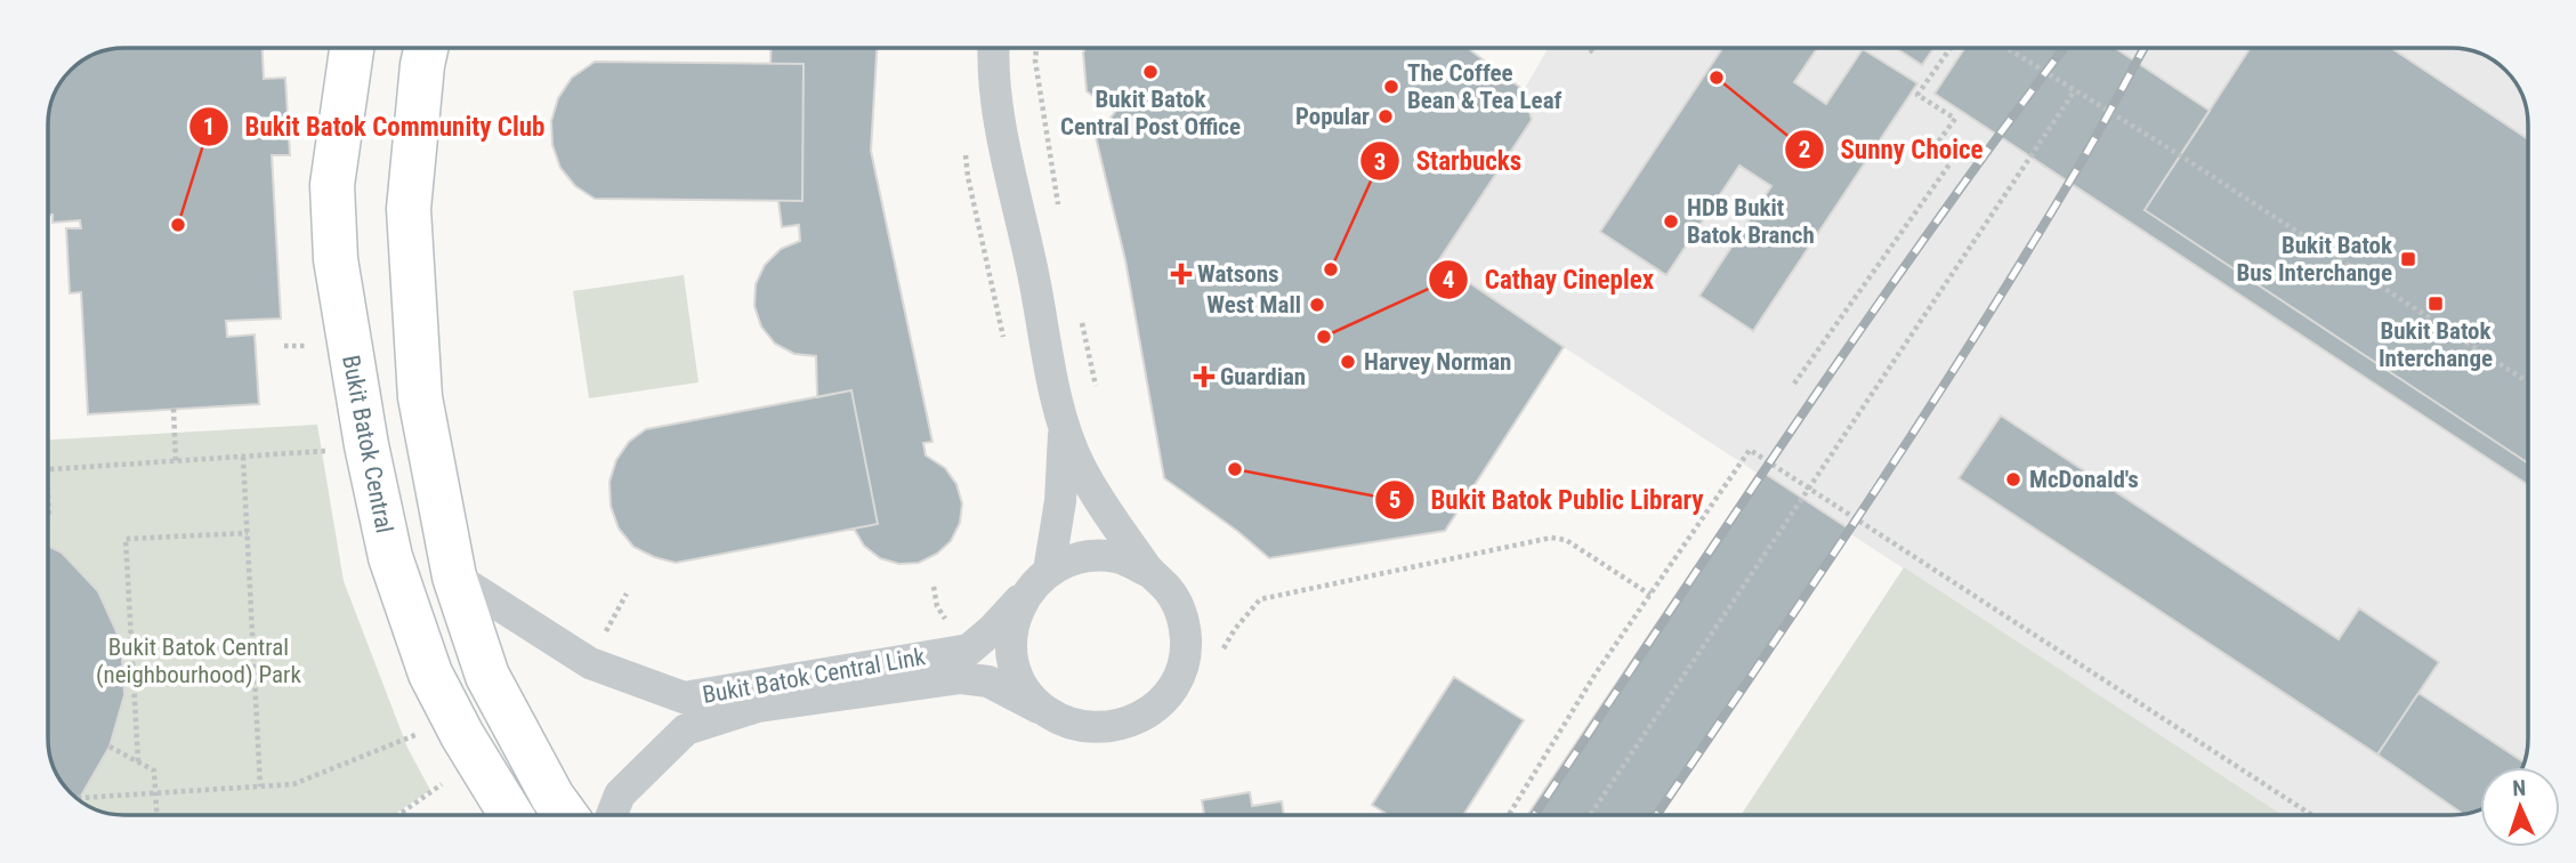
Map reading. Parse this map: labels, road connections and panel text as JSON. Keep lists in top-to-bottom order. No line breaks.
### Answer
{"streets":{"main road":["Bukit Batok Central"],"street":["Bukit Batok Central Link"]},"parks":["Bukit Batok Central (neighbourhood) Park"],"places":{"other":["Bukit Batok Central Post Office","Sunny Choice","The Coffee Bean & Tea Leaf","Popular","HDB Bukit Batok Branch","Bukit Batok Community Club","Starbucks","West Mall","Cathay Cineplex","Harvey Norman","Bukit Batok Public Library","McDonald's"],"transit":["Bukit Batok Bus Interchange","Bukit Batok Interchange"],"health":["Watsons","Guardian"]},"north":"top"}
